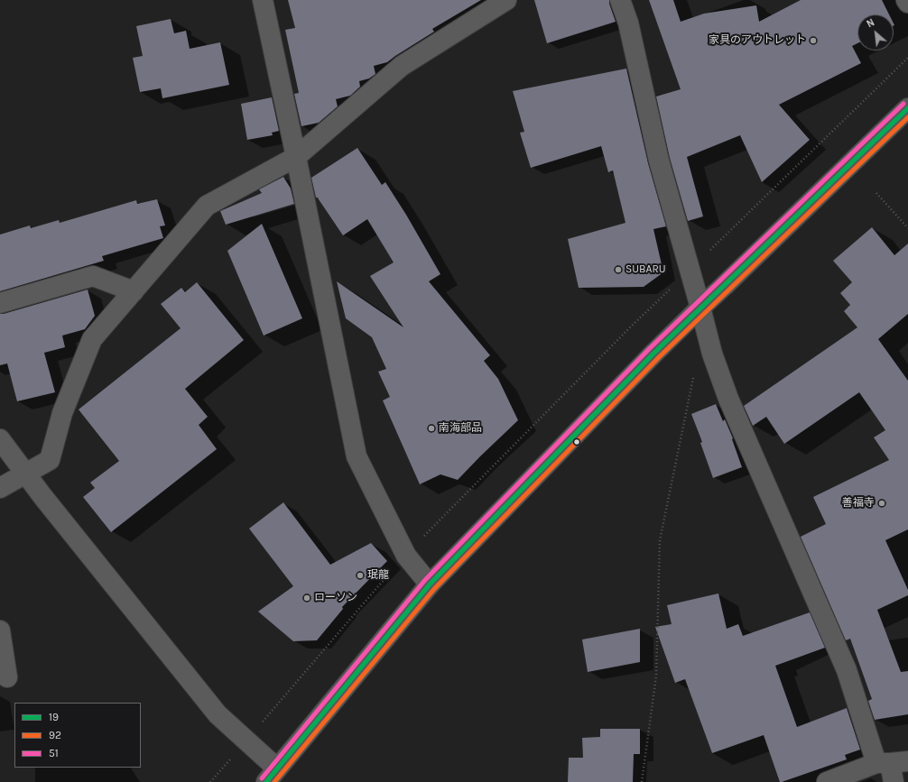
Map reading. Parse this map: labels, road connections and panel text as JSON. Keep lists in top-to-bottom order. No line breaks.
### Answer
{"places":["家具のアウトレット","SUBARU","南海部品","善福寺","珉龍","ローソン"],"lines":["transit line 51","transit line 19","transit line 92"],"legend":["19","92","51"],"north":"top left"}
